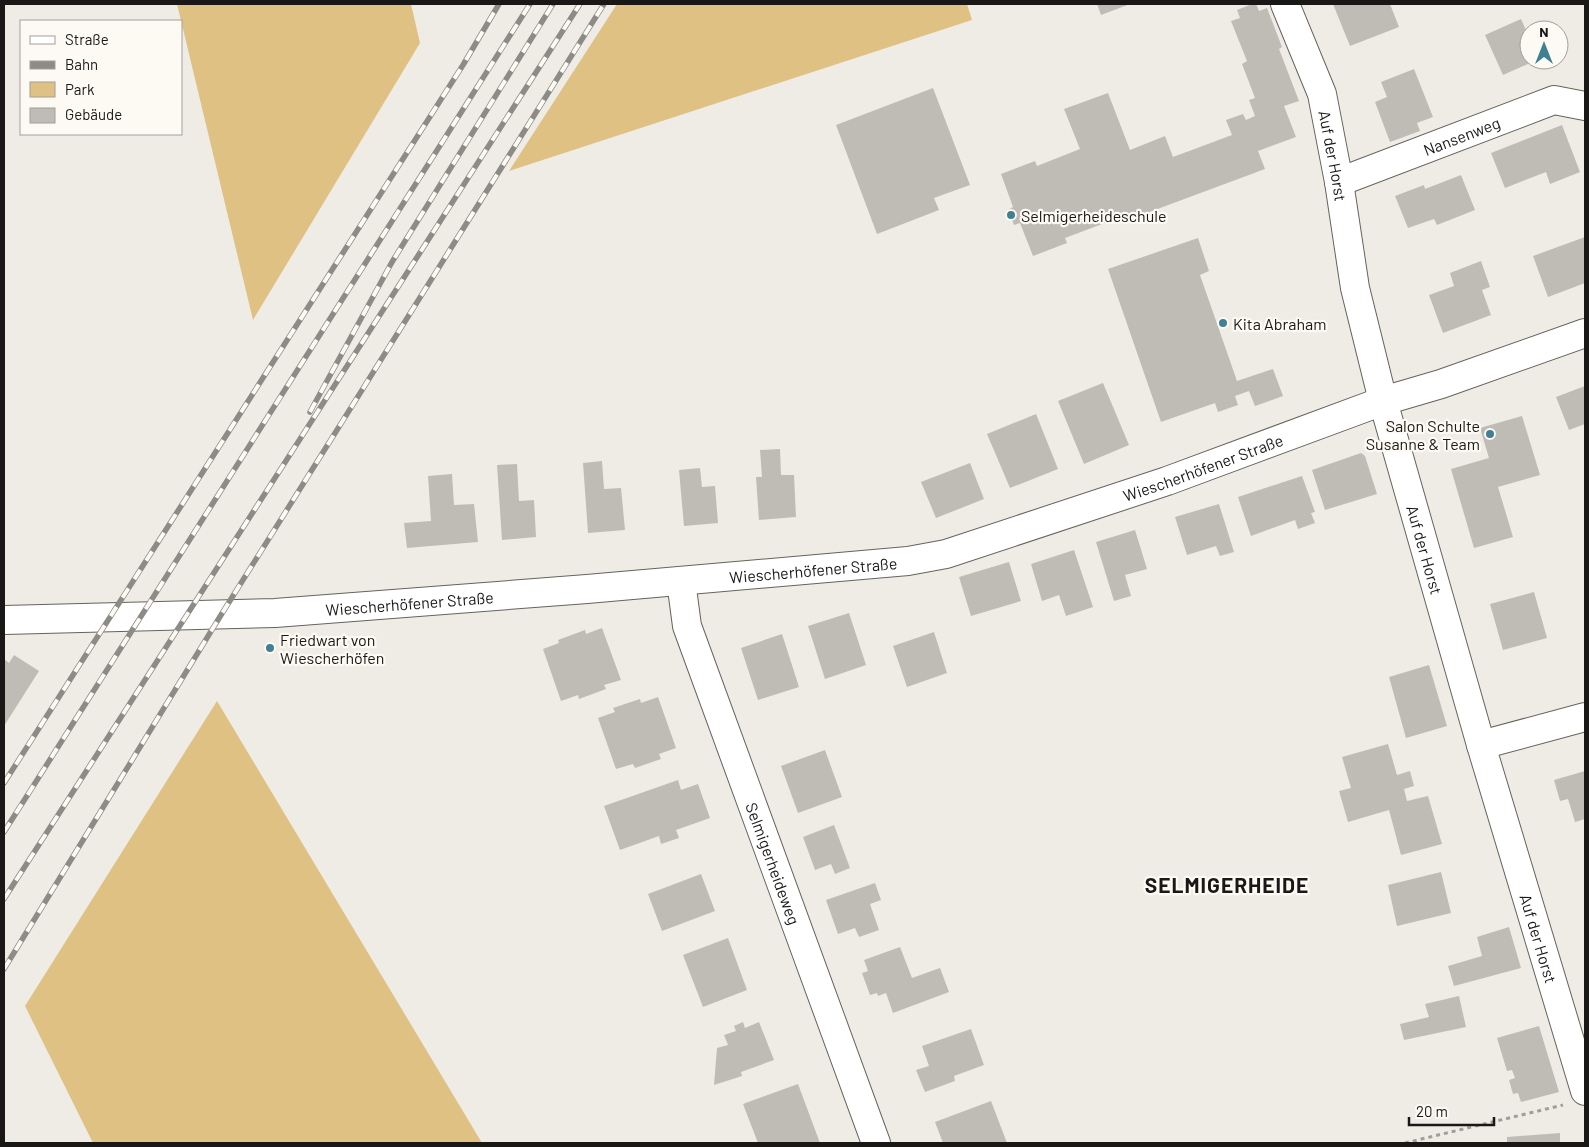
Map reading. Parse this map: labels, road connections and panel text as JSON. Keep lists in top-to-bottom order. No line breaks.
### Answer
{"streets":{"street":["Nansenweg","Auf der Horst","Wiescherhöfener Straße","Selmigerheideweg"]},"crossings":[["Nansenweg","Auf der Horst"],["Auf der Horst","Wiescherhöfener Straße"],["Wiescherhöfener Straße","Selmigerheideweg"]],"districts":["SELMIGERHEIDE"],"places":["Selmigerheideschule","Kita Abraham","Salon Schulte Susanne & Team","Friedwart von Wiescherhöfen"],"legend":["Straße","Bahn","Park","Gebäude"],"scale_bar":"20 m","north":"top"}
